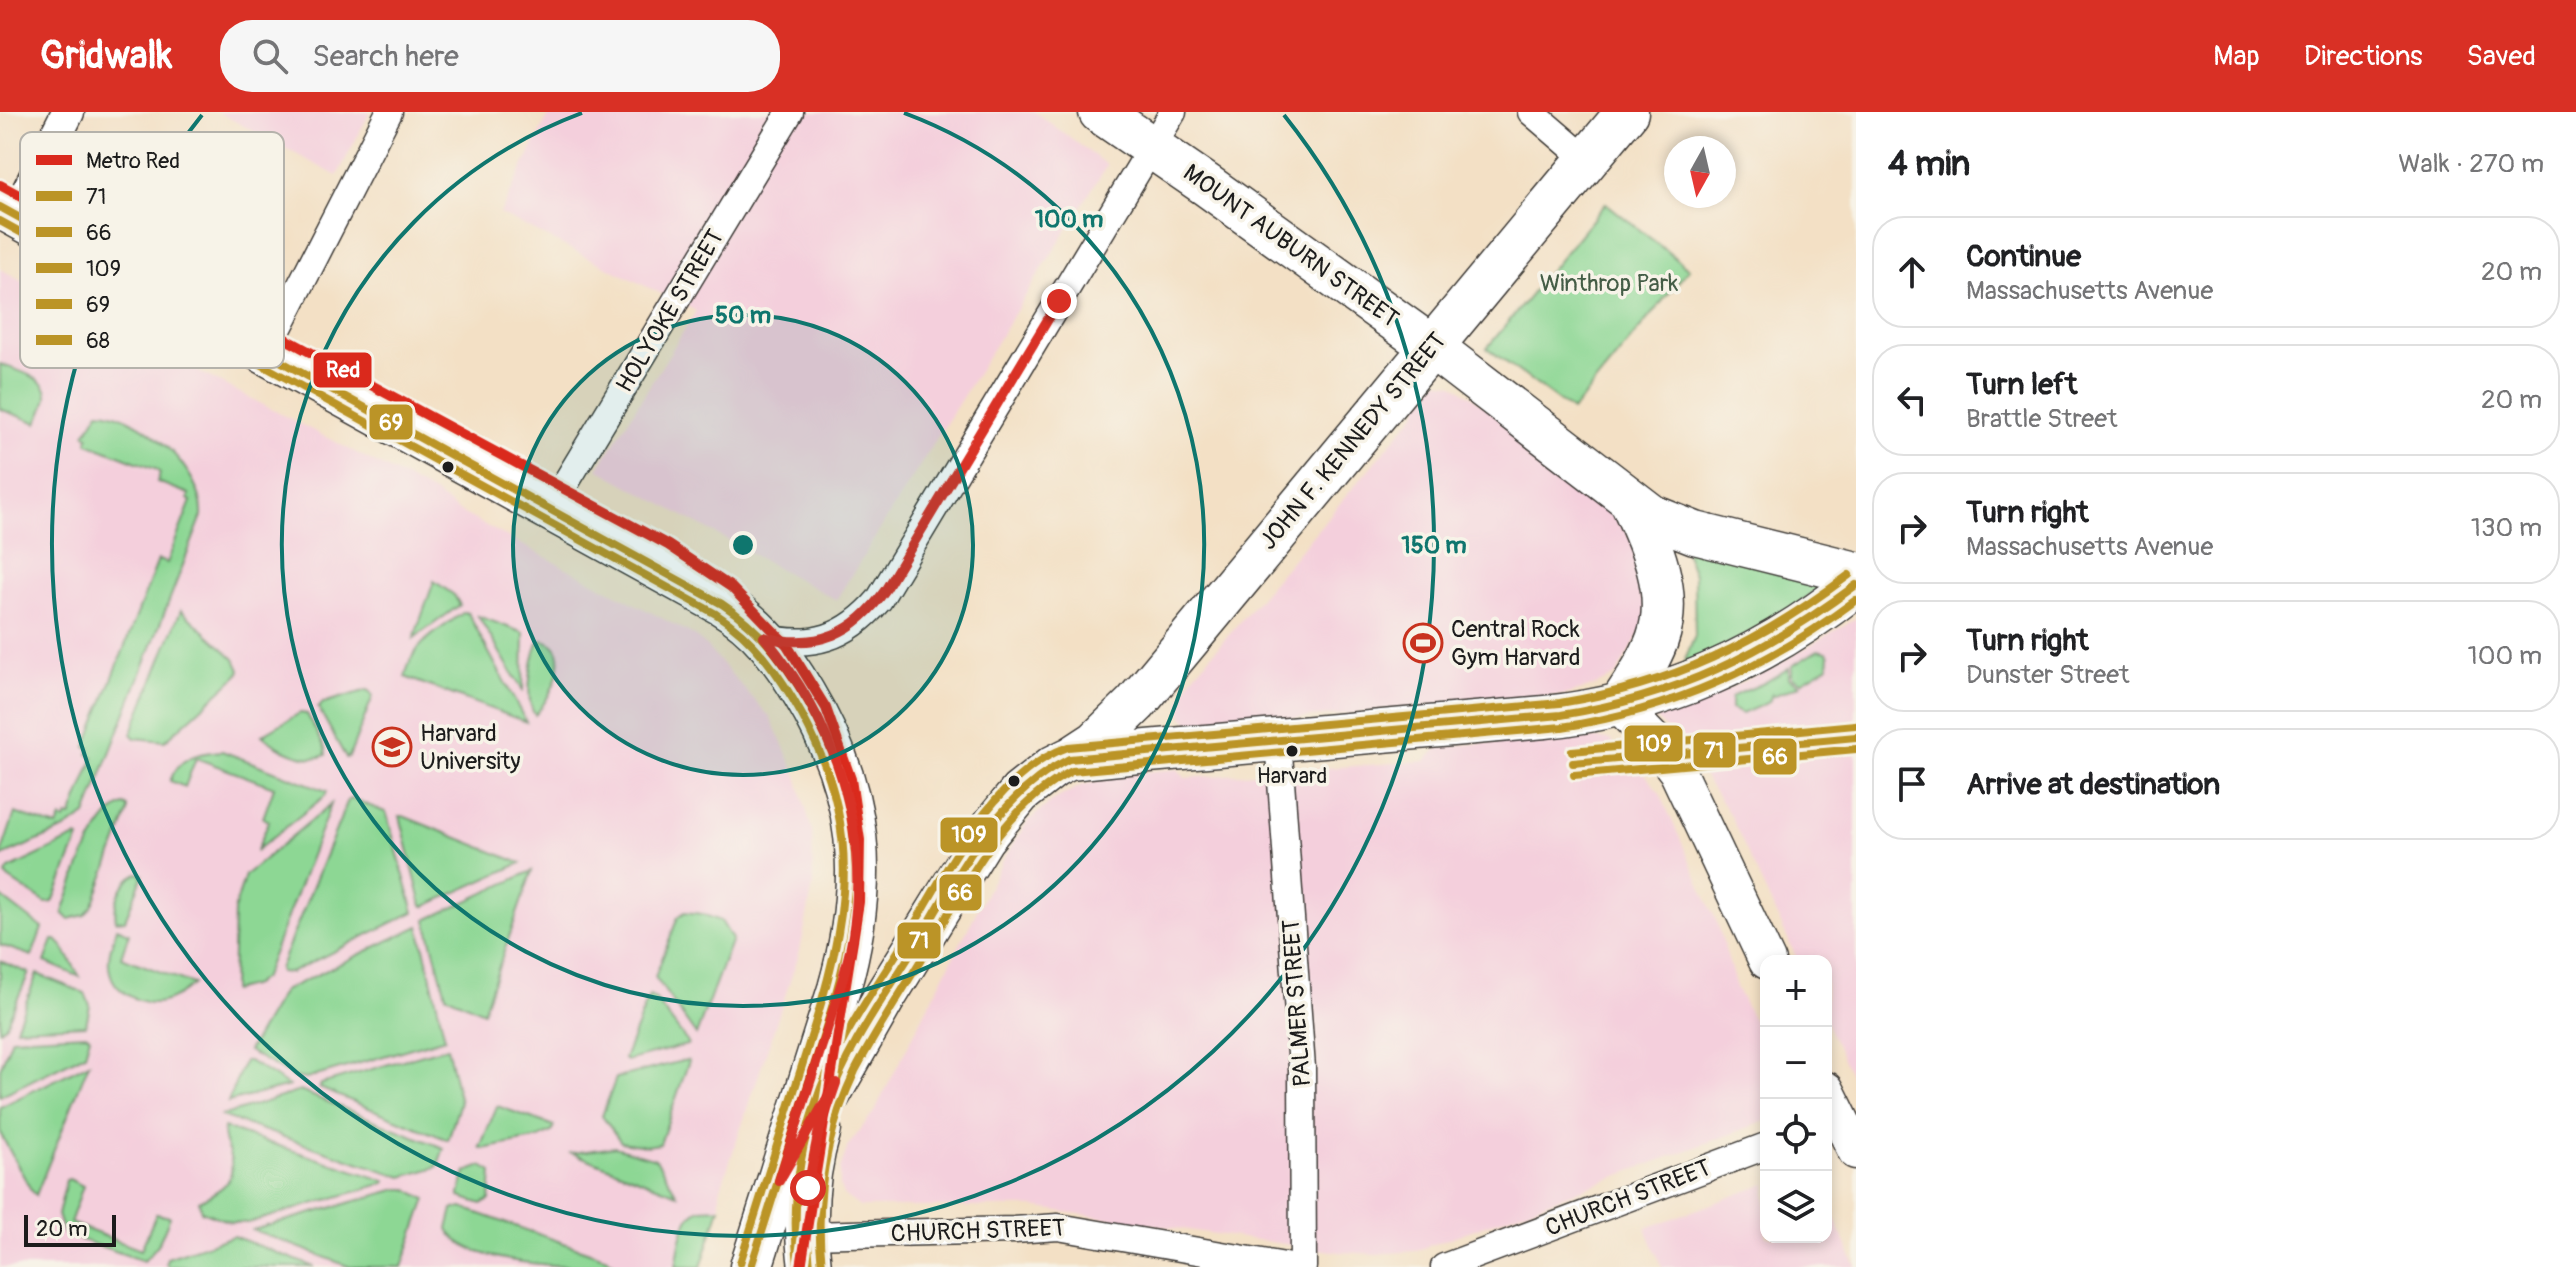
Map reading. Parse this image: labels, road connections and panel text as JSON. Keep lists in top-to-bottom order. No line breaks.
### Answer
{"streets":{"main road":["MOUNT AUBURN STREET","JOHN F. KENNEDY STREET"],"street":["HOLYOKE STREET","PALMER STREET","CHURCH STREET"]},"crossings":[["MOUNT AUBURN STREET","JOHN F. KENNEDY STREET"]],"parks":["Winthrop Park"],"places":{"sports":["Central Rock Gym Harvard"],"school or university":["Harvard University"],"other":["Harvard"]},"lines":["metro line Red","transit line 69","transit line 68","transit line 109","transit line 71","transit line 66"],"legend":["Metro Red","71","66","109","69","68"],"scale_bar":"20 m","north":"bottom","page":{"header":"Gridwalk","search":"Search here","nav":["Map","Directions","Saved"],"heading":["4 min","Walk · 270 m"],"list":[["Continue","Massachusetts Avenue","20 m"],["Turn left","Brattle Street","20 m"],["Turn right","Massachusetts Avenue","130 m"],["Turn right","Dunster Street","100 m"],"Arrive at destination"],"map_buttons":["+","−"],"scale":"20 m"},"rings":["100 m","50 m","150 m"]}
